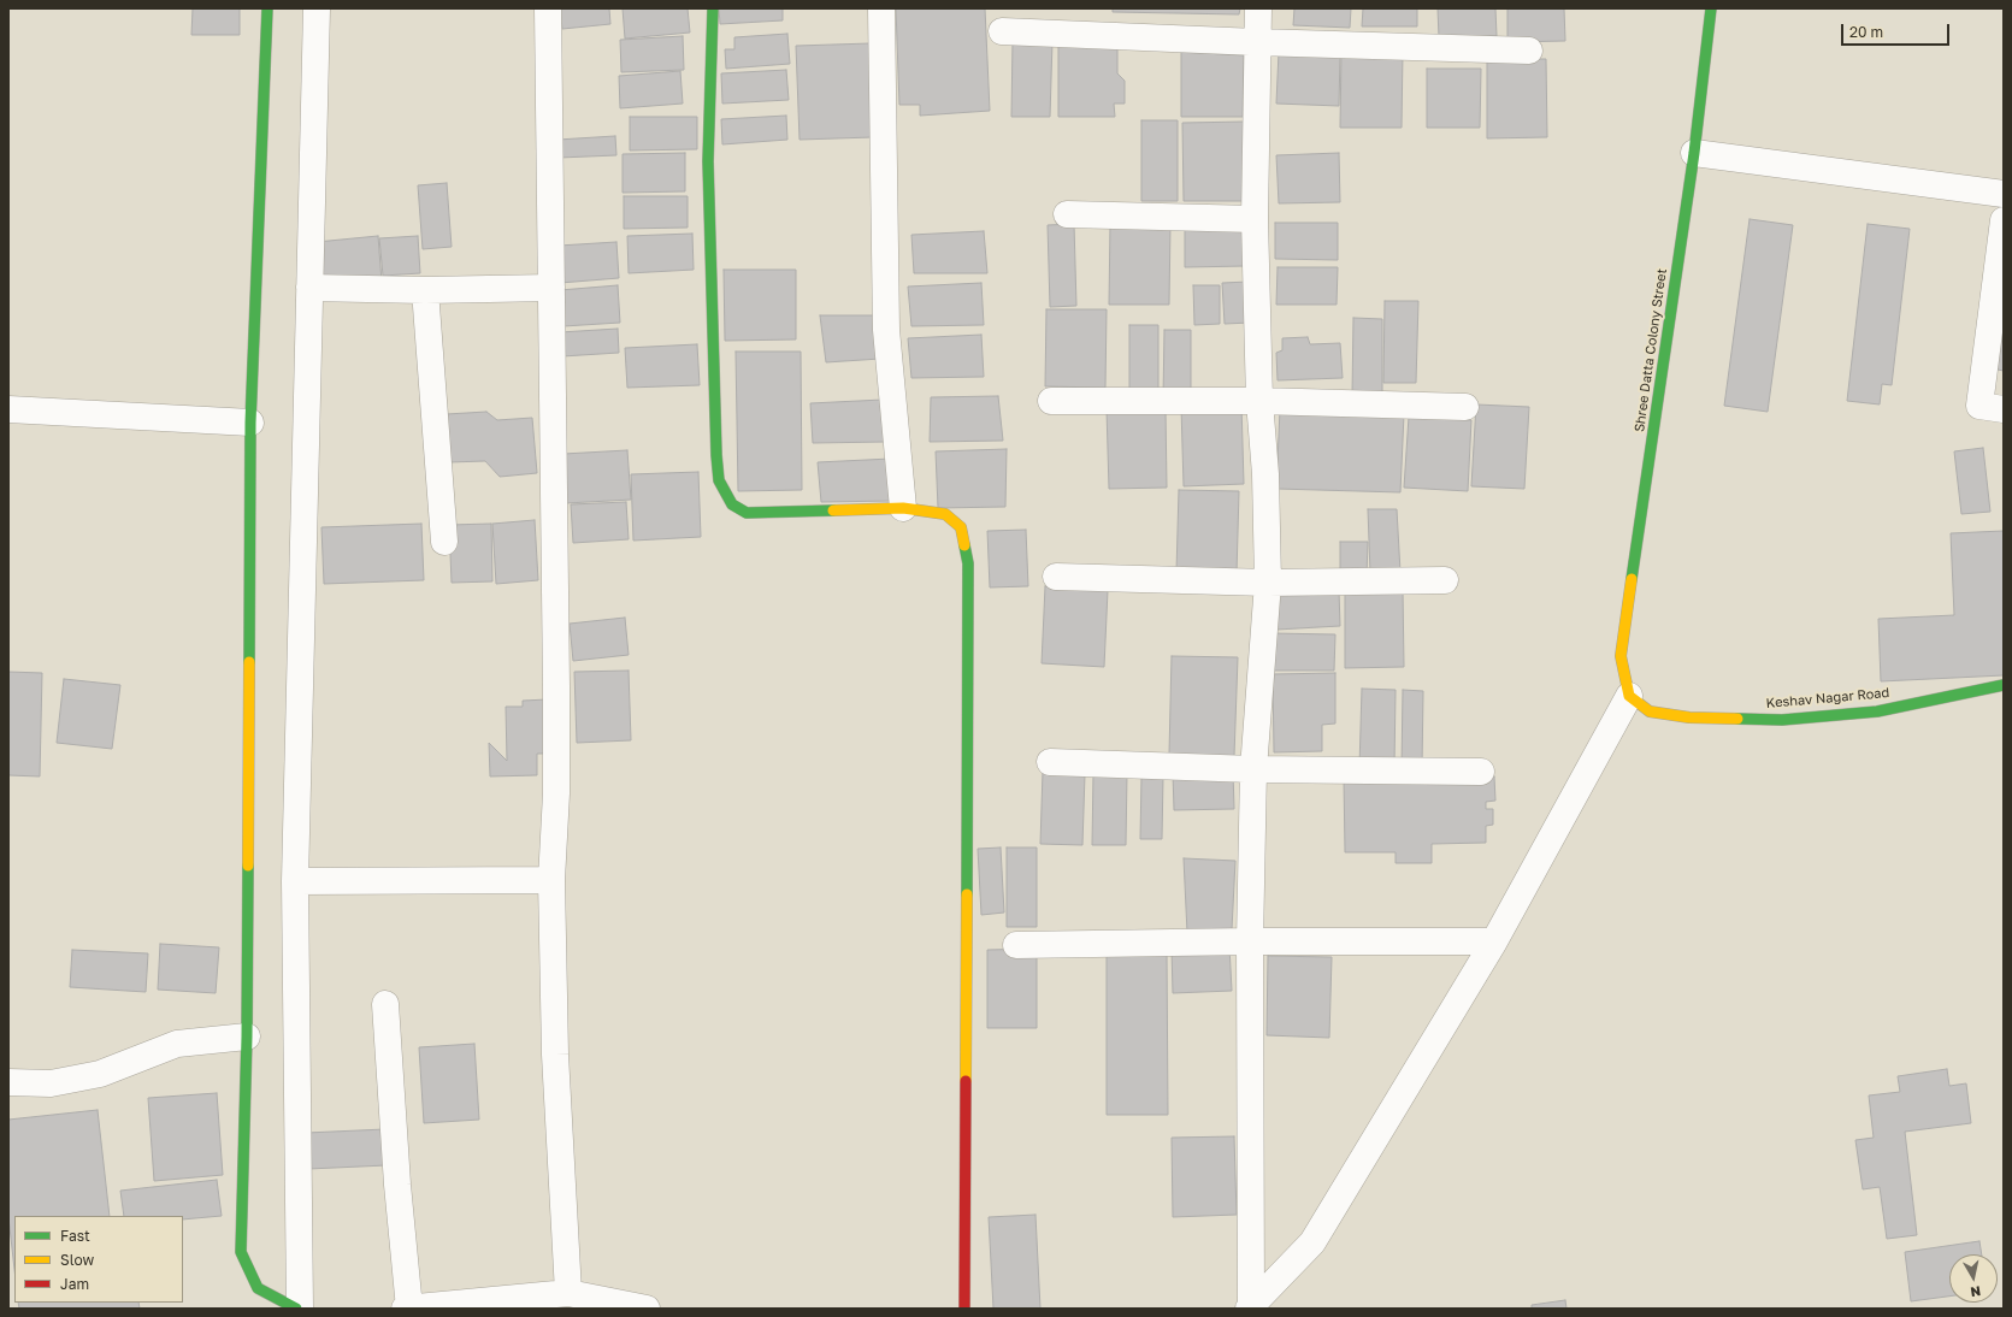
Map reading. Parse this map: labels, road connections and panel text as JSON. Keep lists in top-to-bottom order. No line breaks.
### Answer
{"streets":{"street":["Shree Datta Colony Street","Keshav Nagar Road"]},"crossings":[["Shree Datta Colony Street","Keshav Nagar Road"]],"legend":["Fast","Slow","Jam"],"scale_bar":"20 m","north":"bottom"}
